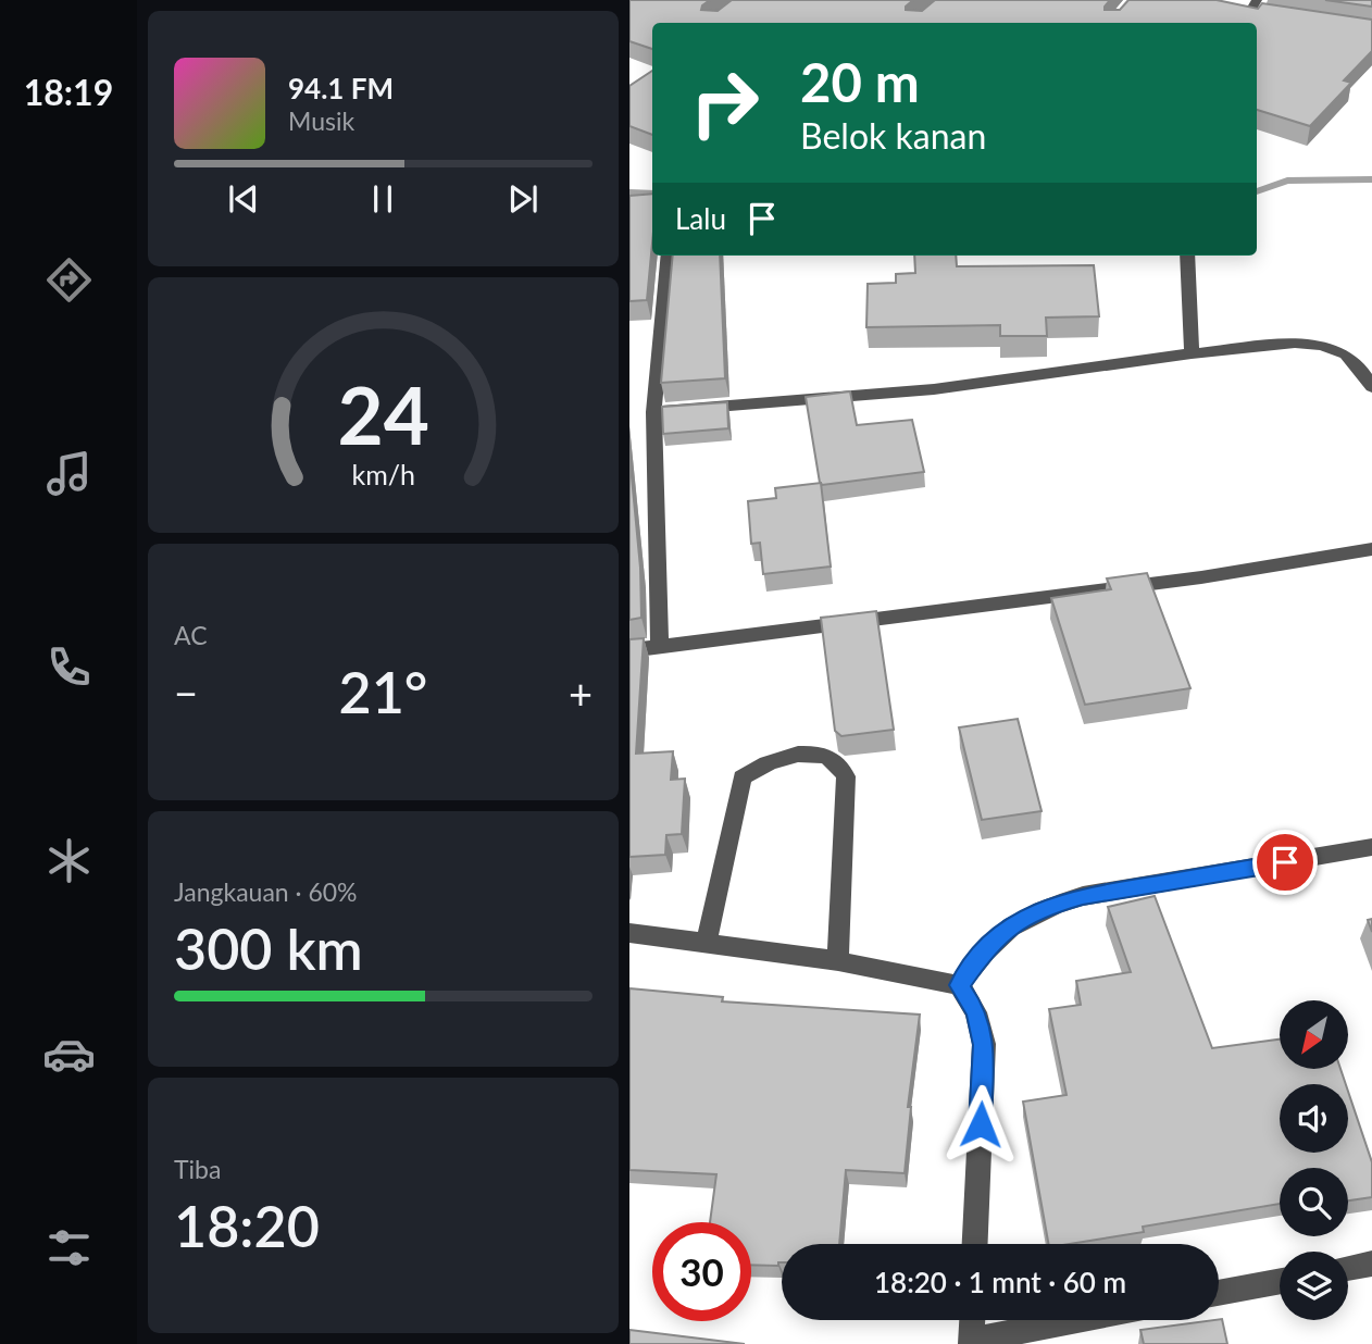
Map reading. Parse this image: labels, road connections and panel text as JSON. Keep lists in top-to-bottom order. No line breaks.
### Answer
{"north":"bottom left","page":{"tabs":"18:19","turn":["20 m","Belok kanan"],"song":["94.1 FM","Musik"],"then":"Lalu","tile":["AC",["Jangkauan · 60%","300 km"],["Tiba","18:20"]],"heat":["−","21°","+"],"limit":"30","trip":"18:20 · 1 mnt · 60 m","gauge":["24","km/h"]}}
